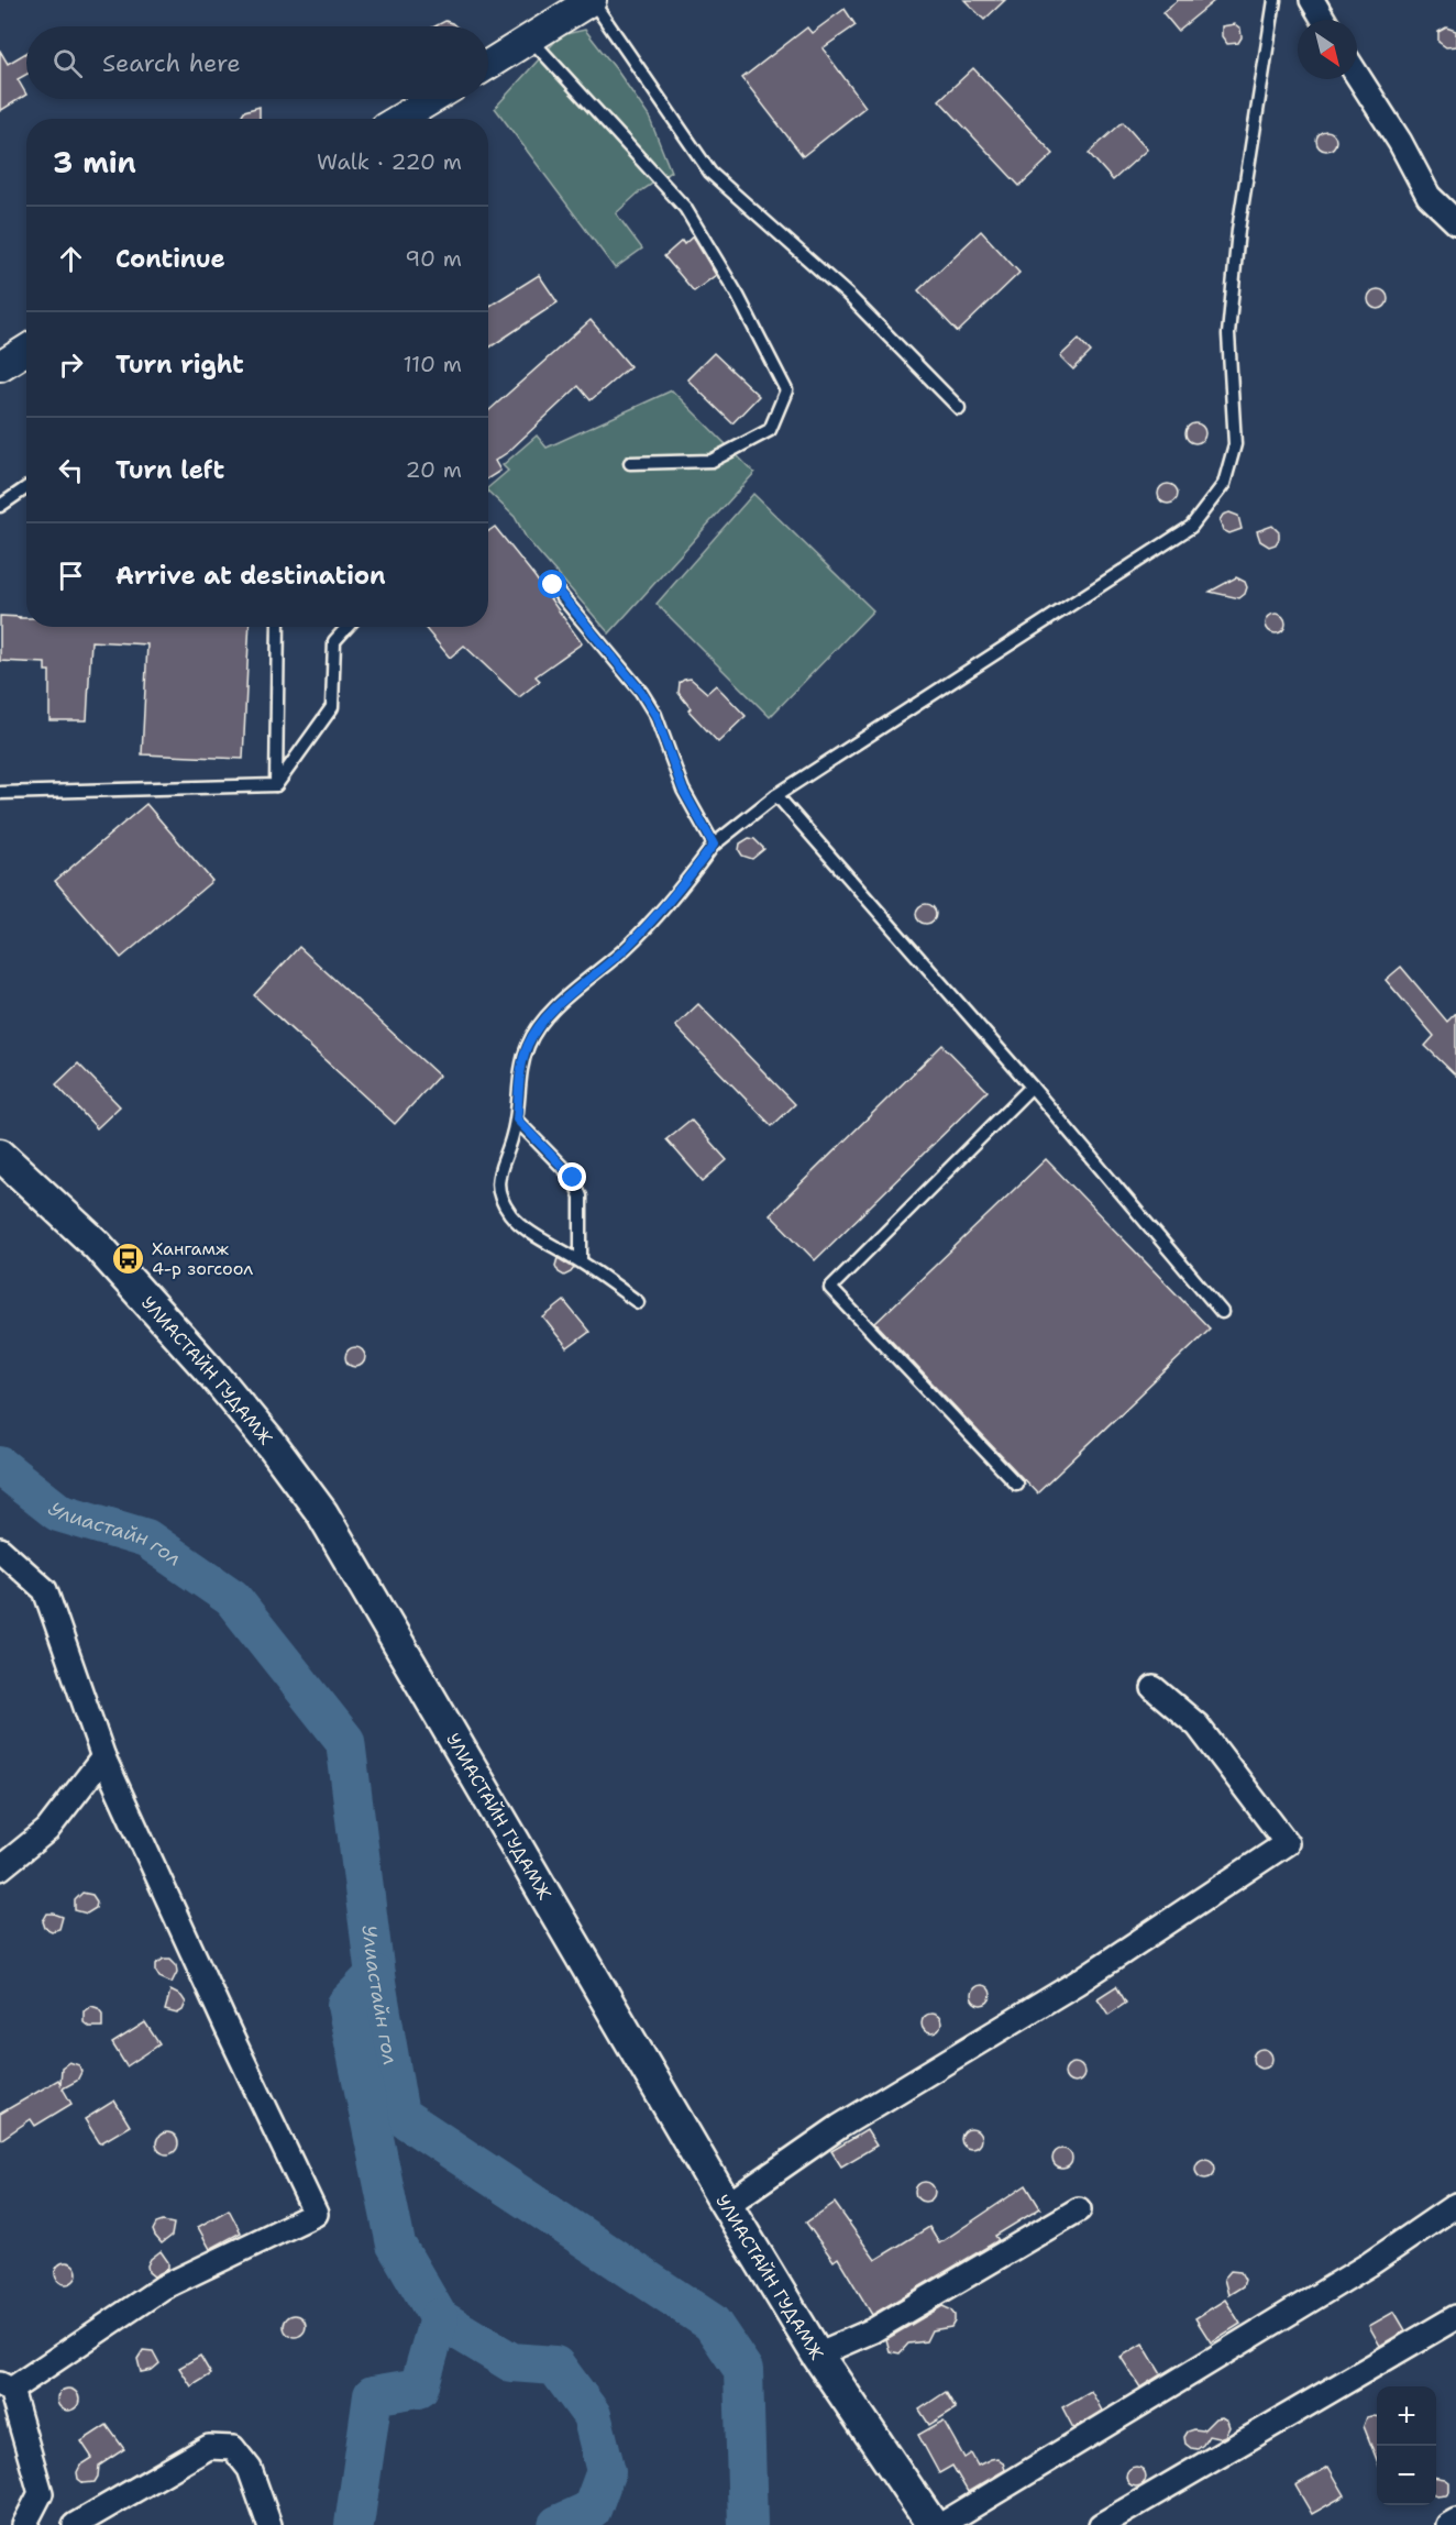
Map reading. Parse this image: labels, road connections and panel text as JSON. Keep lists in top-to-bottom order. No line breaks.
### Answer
{"streets":{"main road":["УЛИАСТАЙН ГУДАМЖ"]},"water":["Улиастайн гол"],"places":{"bus stop":["Хангамж 4-р зогсоол"]},"north":"bottom right","page":{"search":"Search here","heading":["3 min","Walk · 220 m"],"list":[["Continue","90 m"],["Turn right","110 m"],["Turn left","20 m"],"Arrive at destination"],"map_buttons":["+","−"]}}
